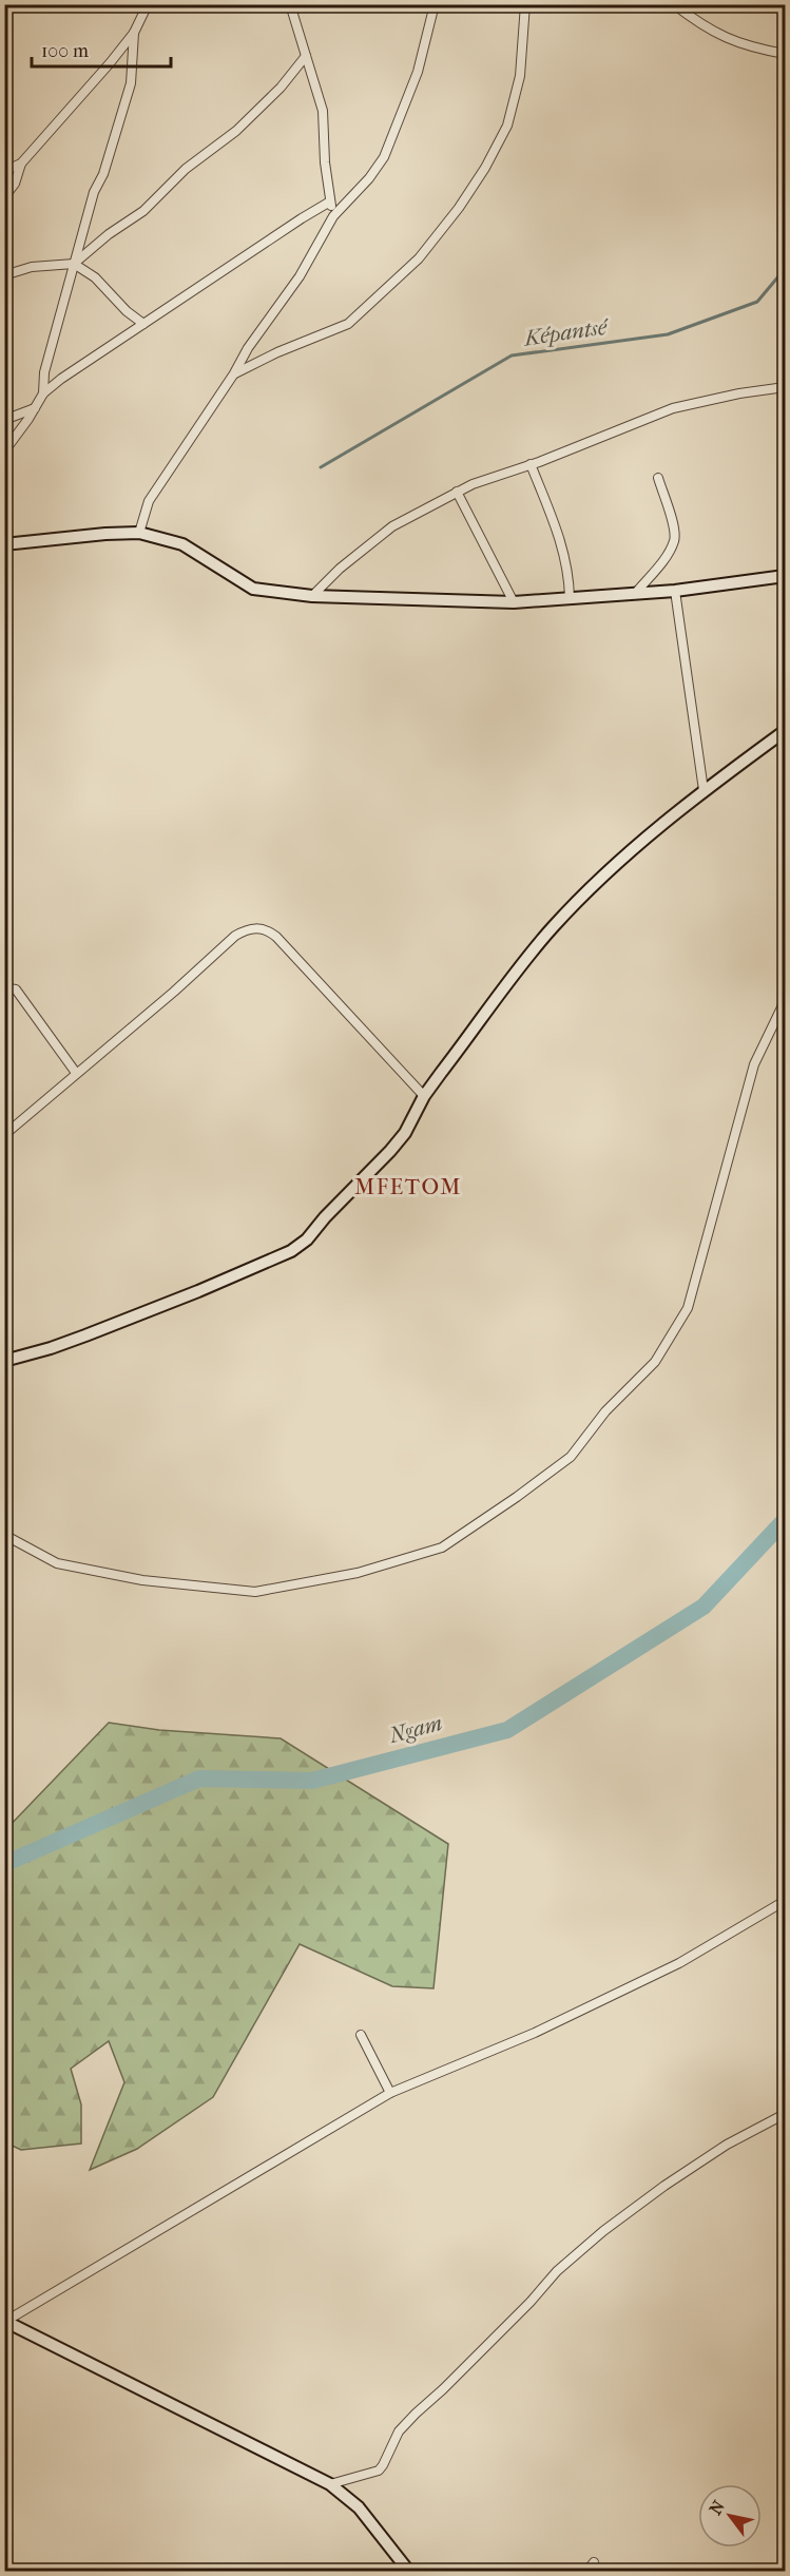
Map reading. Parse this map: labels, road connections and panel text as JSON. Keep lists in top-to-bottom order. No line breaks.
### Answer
{"districts":["MFETOM"],"water":["Képantsé","Ngam"],"scale_bar":"100 m","north":"top left"}
